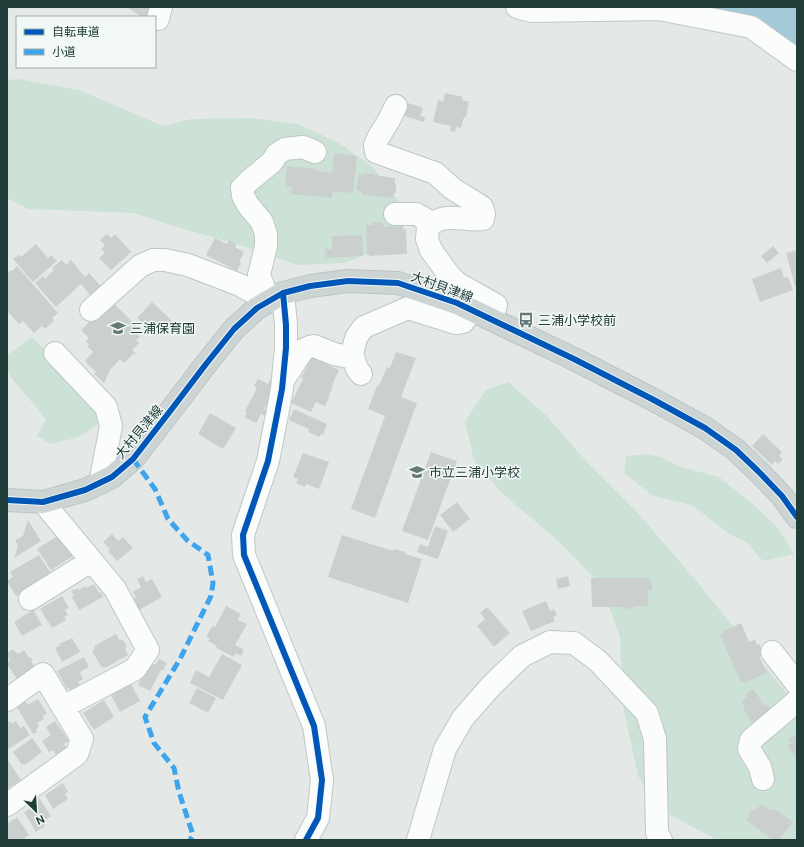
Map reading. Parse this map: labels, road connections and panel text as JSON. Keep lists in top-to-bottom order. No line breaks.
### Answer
{"streets":{"main road":["大村貝津線"]},"places":{"bus stop":["三浦小学校前"],"school or university":["三浦保育園","市立三浦小学校"]},"legend":["自転車道","小道"],"north":"bottom right"}
